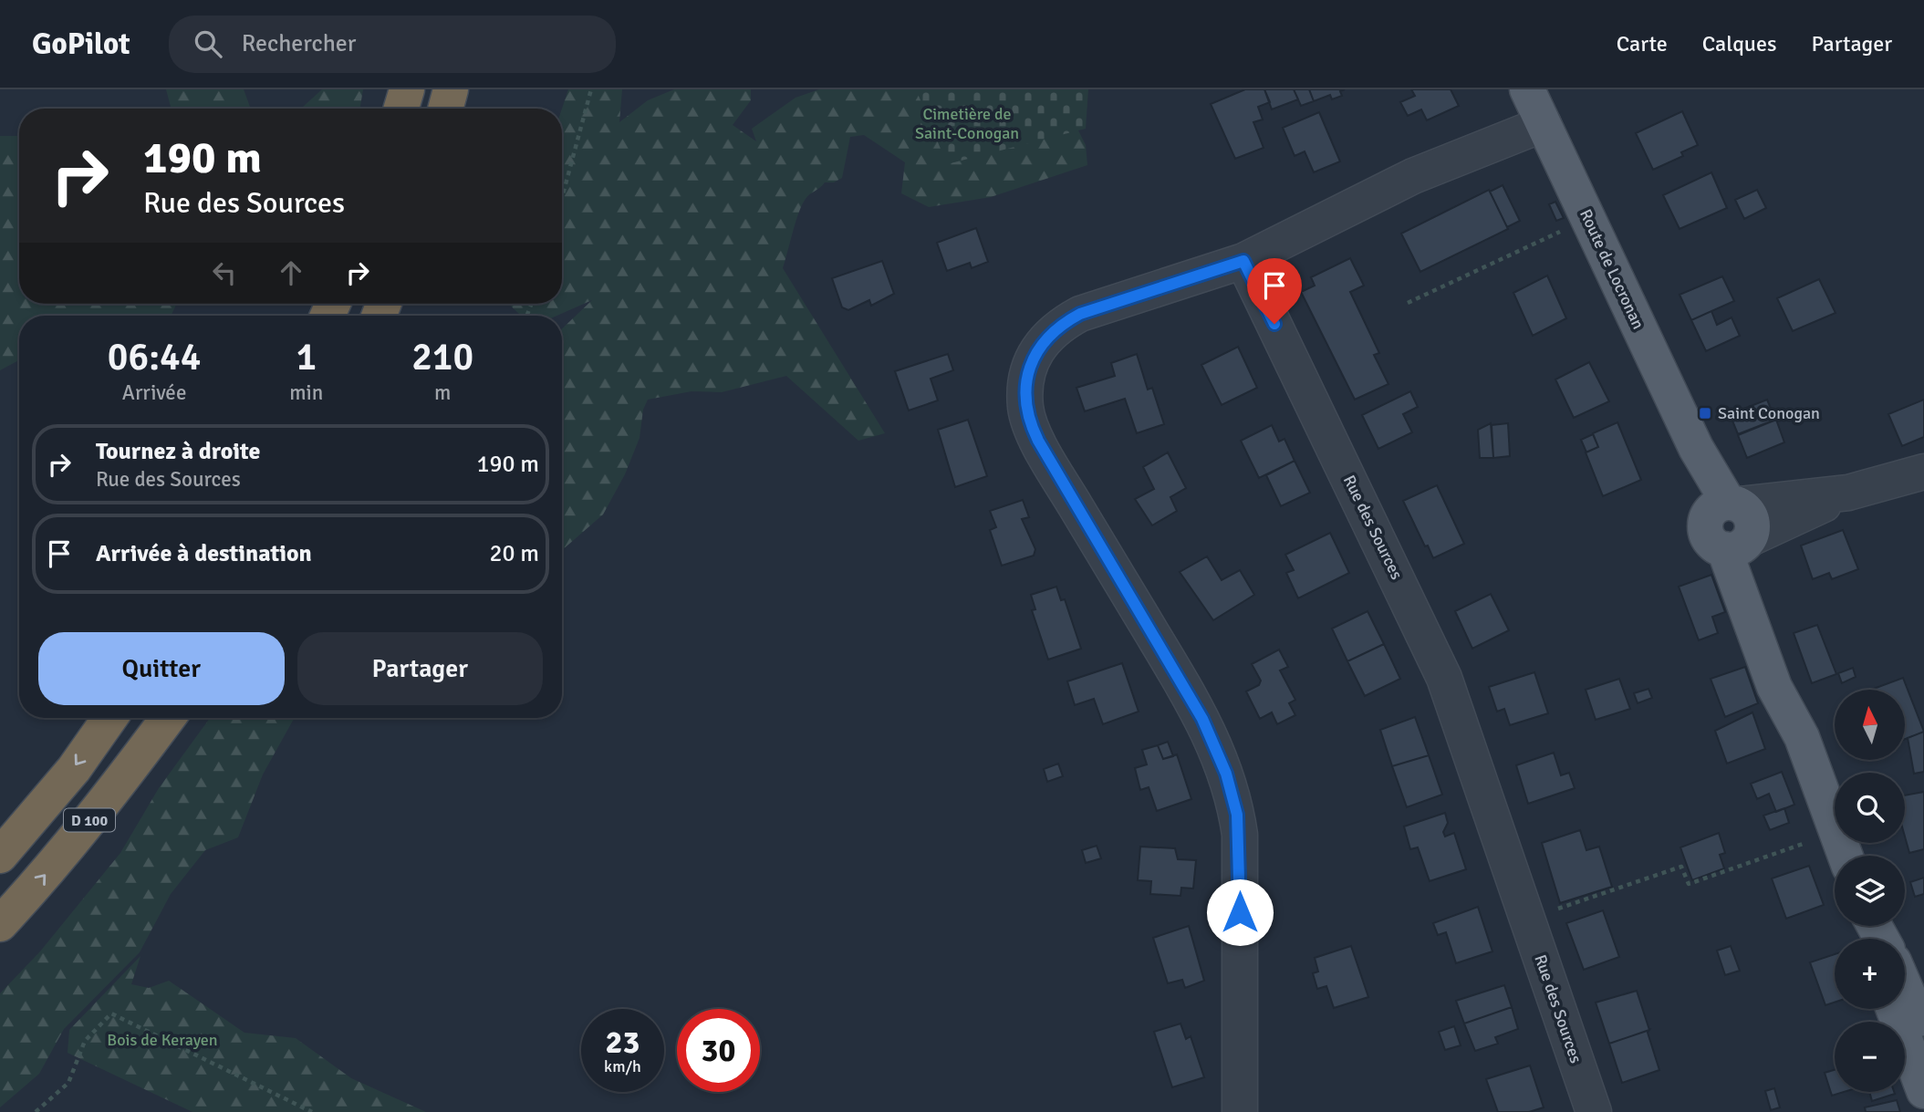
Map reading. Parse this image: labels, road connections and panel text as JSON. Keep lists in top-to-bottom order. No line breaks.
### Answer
{"streets":{"highway":["D 100"],"main road":["Route de Locronan"],"street":["Rue des Sources"]},"parks":["Cimetière de Saint-Conogan","Bois de Kerayen"],"places":{"transit":["Saint Conogan"]},"north":"top","page":{"header":"GoPilot","search":"Rechercher","nav":["Carte","Calques","Partager"],"turn":["190 m","Rue des Sources"],"eta":["06:44","Arrivée","1","min","210","m"],"list":[{"name":"Tournez à droite","note":"Rue des Sources","value":"190 m"},{"name":"Arrivée à destination","value":"20 m"}],"buttons":["Quitter","Partager"],"map_buttons":["+","−"],"speed":"23 km/h","limit":"30"}}
